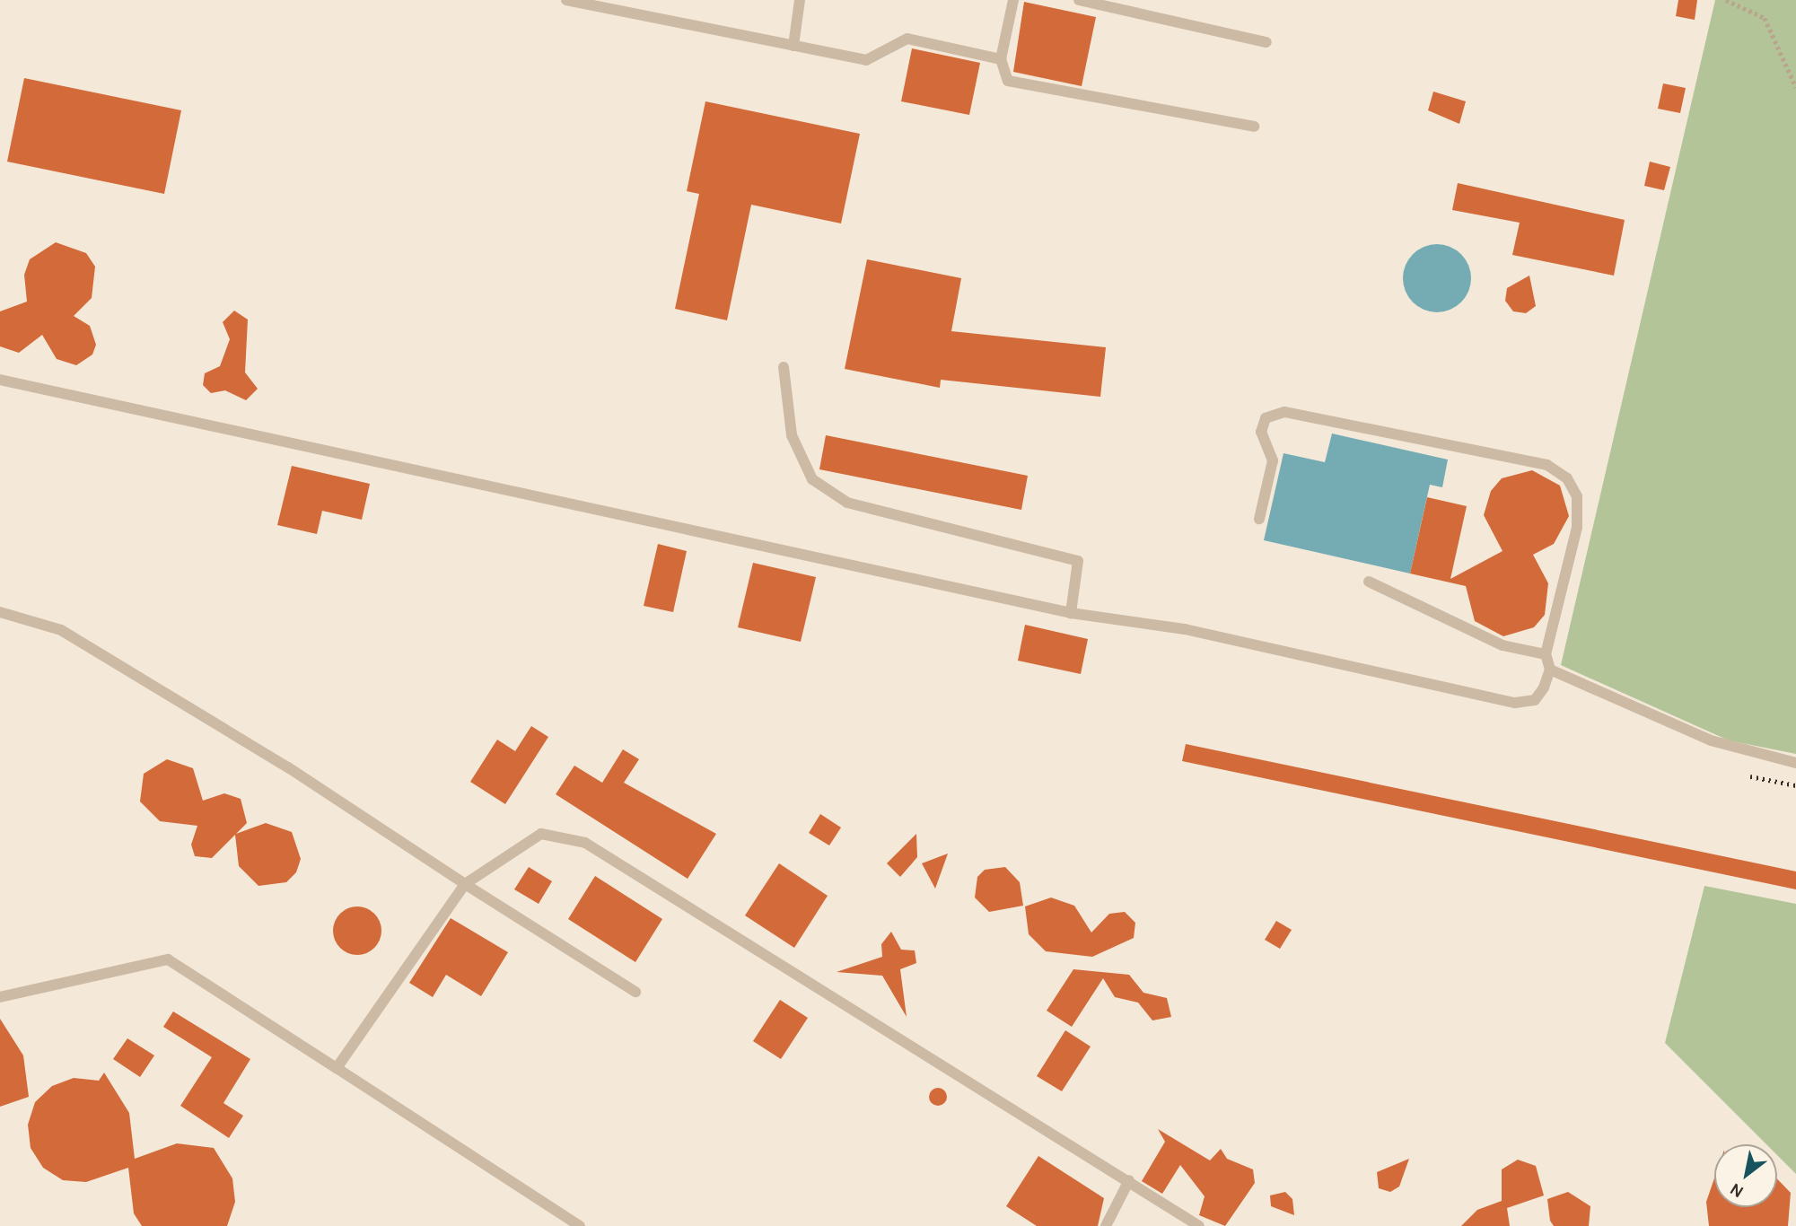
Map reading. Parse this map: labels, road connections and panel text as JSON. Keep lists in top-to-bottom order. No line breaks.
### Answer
{"north":"bottom left"}
